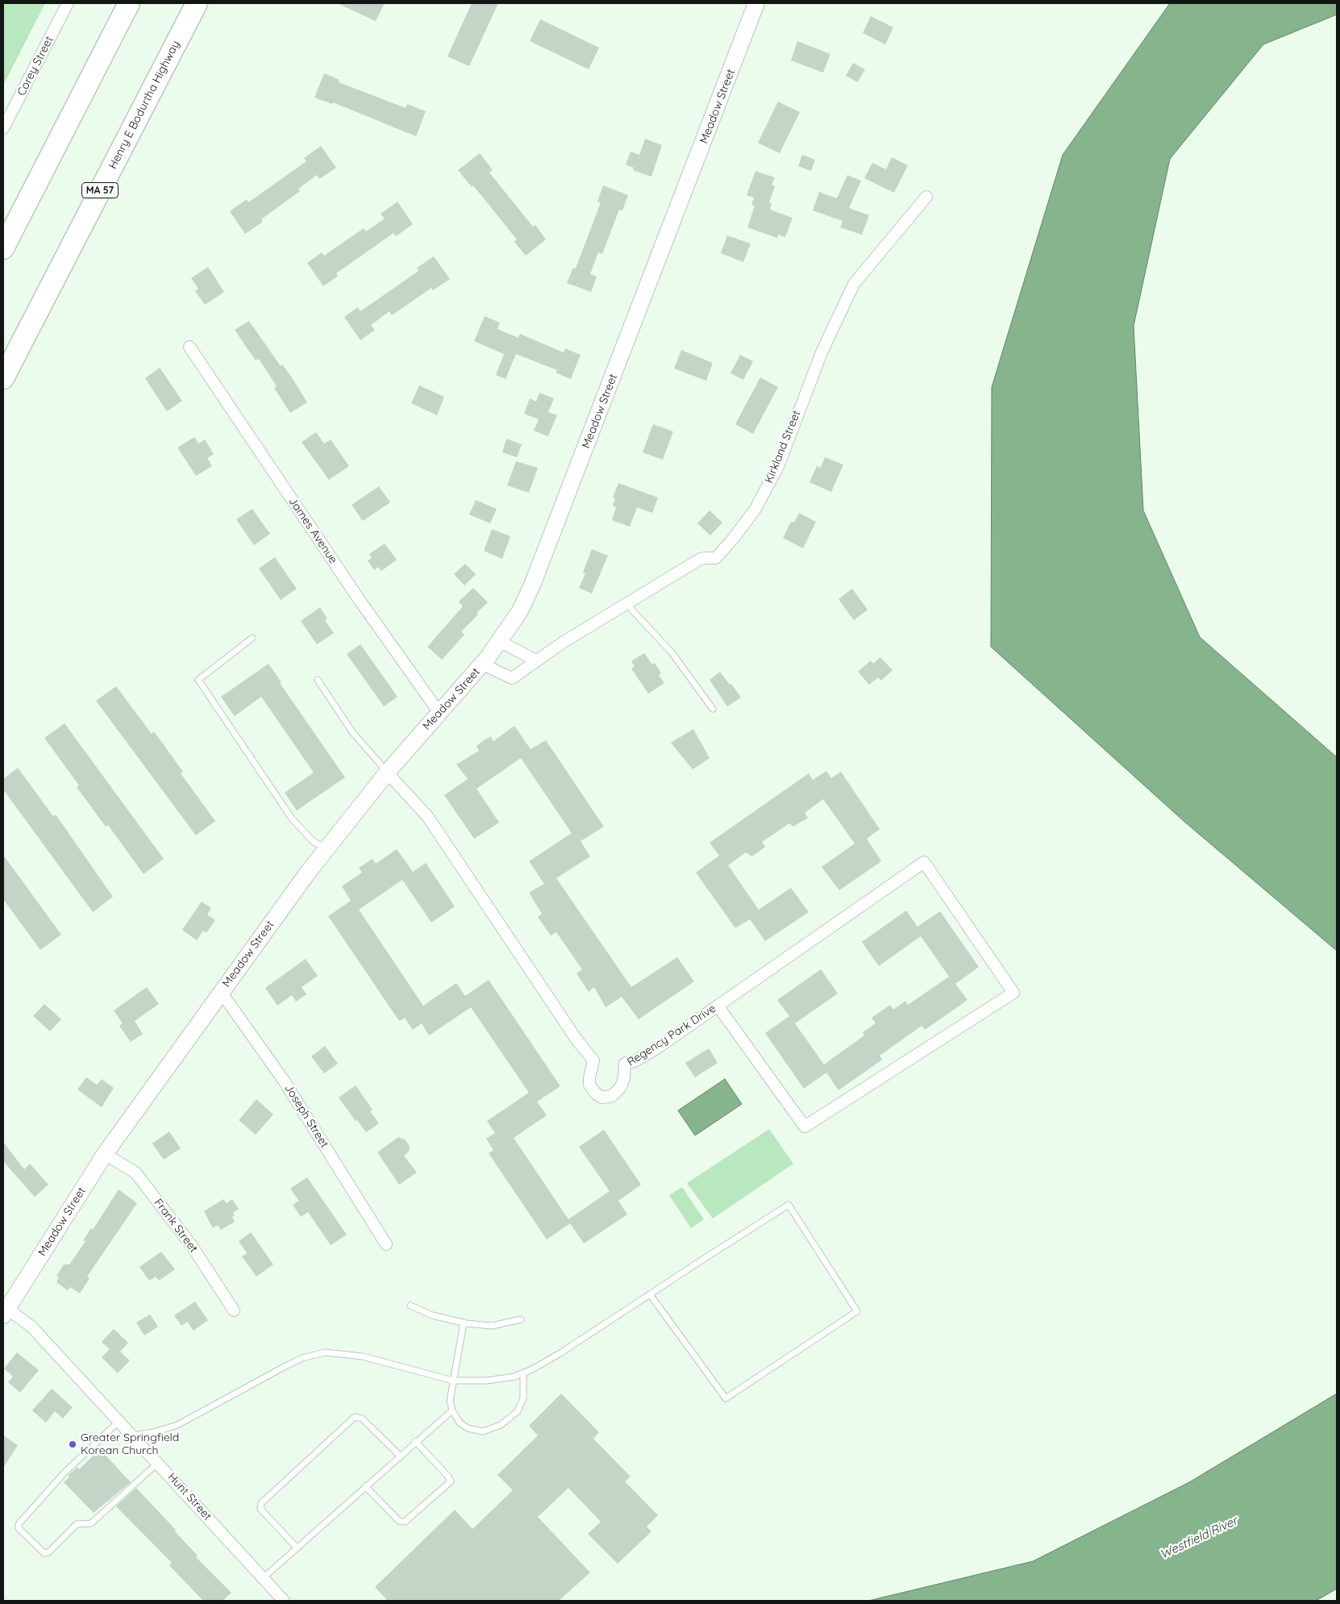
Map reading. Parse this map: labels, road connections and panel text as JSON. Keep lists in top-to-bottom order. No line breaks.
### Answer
{"streets":{"highway":["Henry E Bodurtha Highway","MA 57"],"street":["Corey Street","Meadow Street","Kirkland Street","James Avenue","Regency Park Drive","Joseph Street","Frank Street","Hunt Street"]},"crossings":[["Meadow Street","Kirkland Street"],["Meadow Street","James Avenue"],["Meadow Street","Regency Park Drive"],["Meadow Street","Joseph Street"],["Meadow Street","Frank Street"],["Meadow Street","Hunt Street"]],"water":["Westfield River"],"places":["Greater Springfield Korean Church"]}
